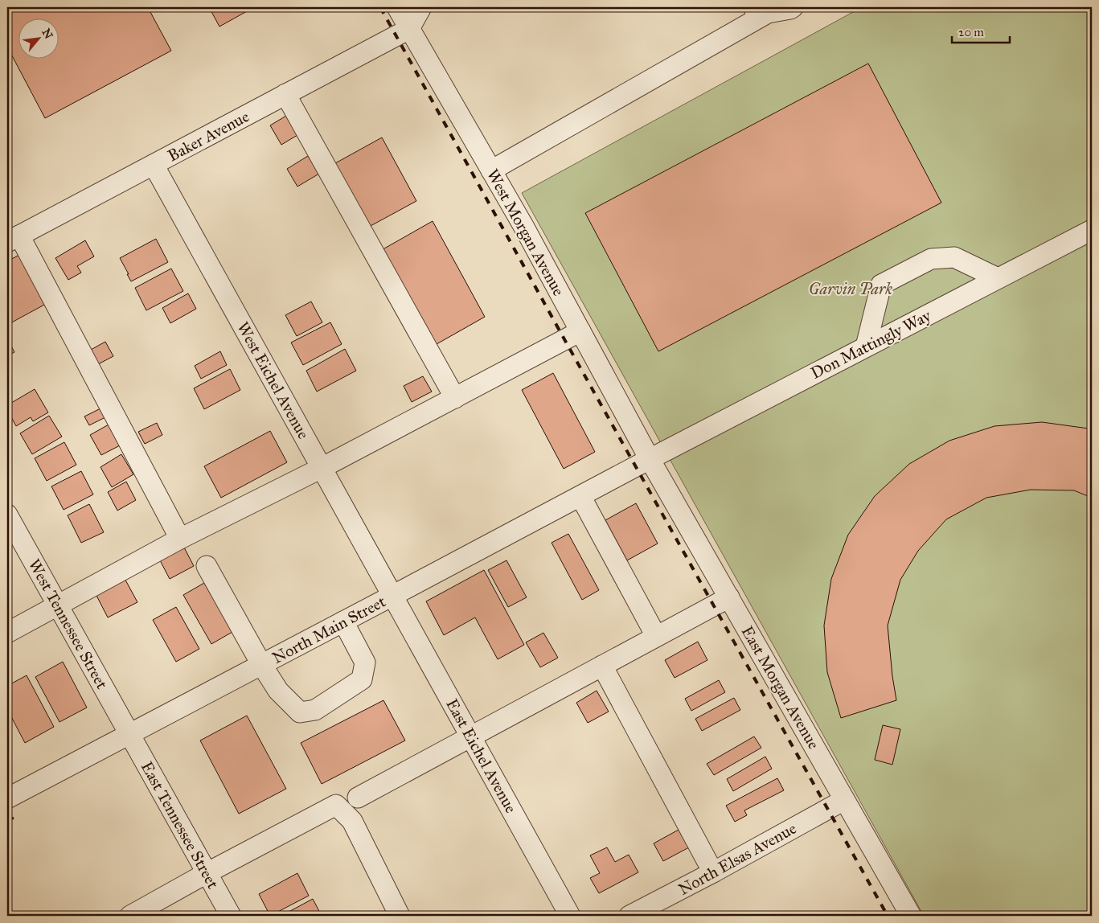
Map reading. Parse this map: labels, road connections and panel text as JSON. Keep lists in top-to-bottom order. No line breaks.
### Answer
{"streets":{"street":["Baker Avenue","West Morgan Avenue","Don Mattingly Way","West Eichel Avenue","West Tennessee Street","North Main Street","East Morgan Avenue","East Eichel Avenue","East Tennessee Street","North Elsas Avenue"]},"crossings":[["Baker Avenue","West Morgan Avenue"],["Baker Avenue","West Eichel Avenue"],["West Morgan Avenue","Don Mattingly Way"],["West Morgan Avenue","North Main Street"],["West Morgan Avenue","East Morgan Avenue"],["Don Mattingly Way","North Main Street"],["Don Mattingly Way","East Morgan Avenue"],["West Eichel Avenue","North Main Street"],["West Eichel Avenue","East Eichel Avenue"],["West Tennessee Street","North Main Street"],["West Tennessee Street","East Tennessee Street"],["North Main Street","East Morgan Avenue"],["North Main Street","East Eichel Avenue"],["North Main Street","East Tennessee Street"],["East Morgan Avenue","North Elsas Avenue"]],"parks":["Garvin Park"],"scale_bar":"20 m","north":"top right"}
